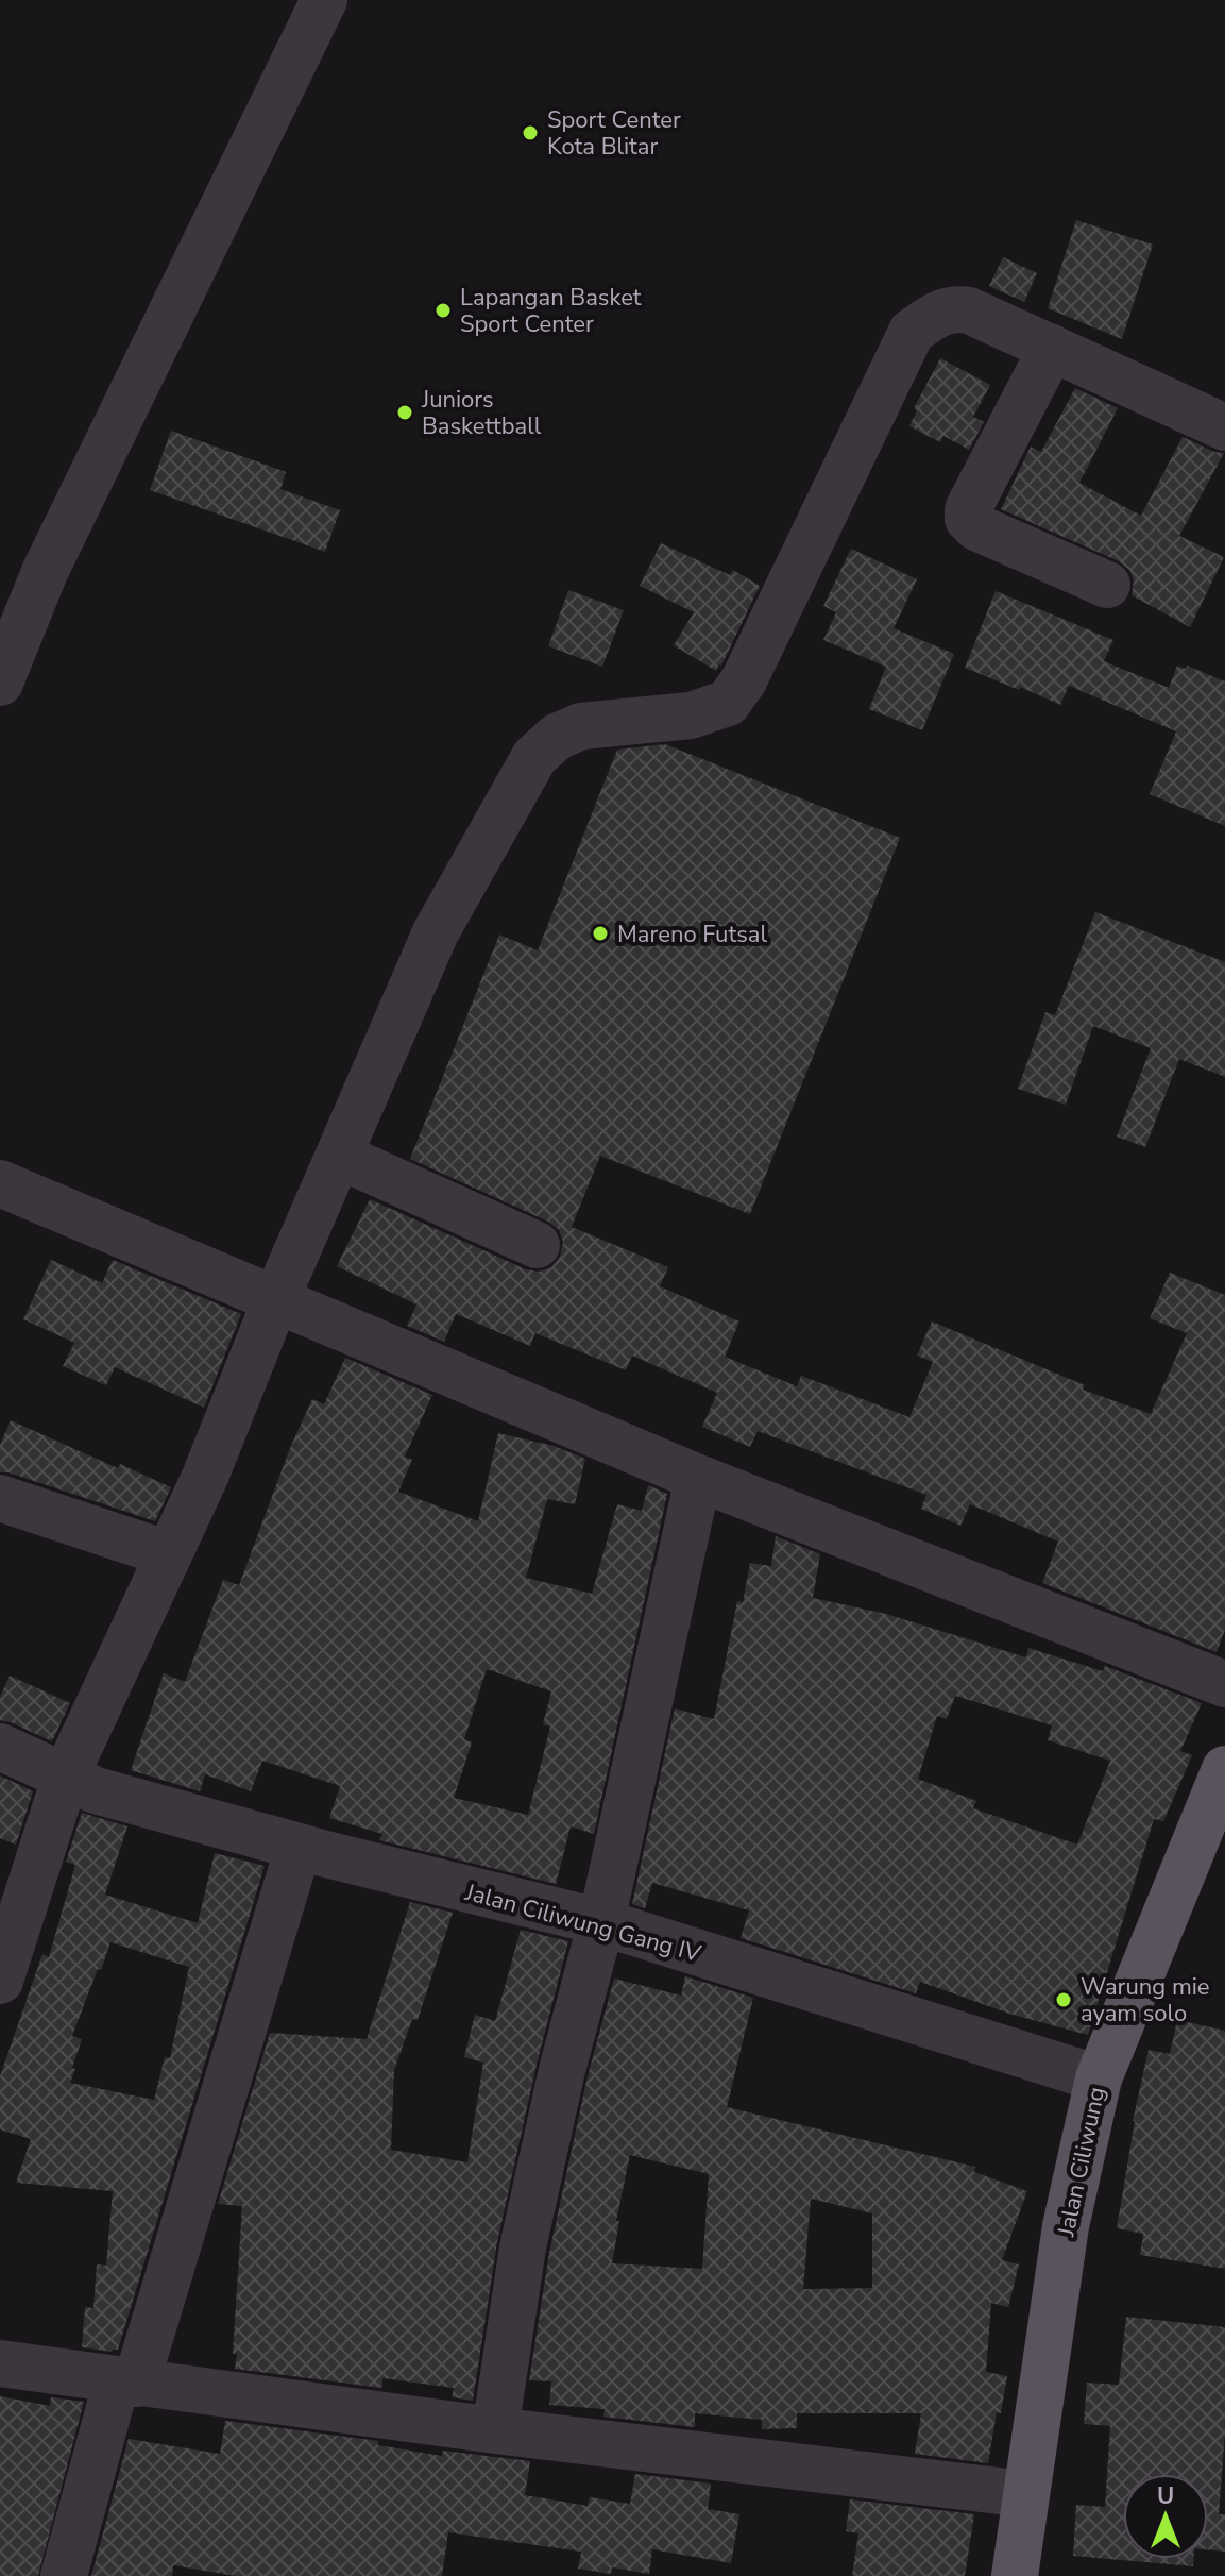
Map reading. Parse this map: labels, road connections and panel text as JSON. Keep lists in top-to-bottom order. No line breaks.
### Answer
{"streets":{"main road":["Jalan Ciliwung"],"street":["Jalan Ciliwung Gang IV"]},"crossings":[["Jalan Ciliwung Gang IV","Jalan Ciliwung"]],"places":["Sport Center Kota Blitar","Lapangan Basket Sport Center","Juniors Baskettball","Mareno Futsal","Warung mie ayam solo"],"north":"top"}
